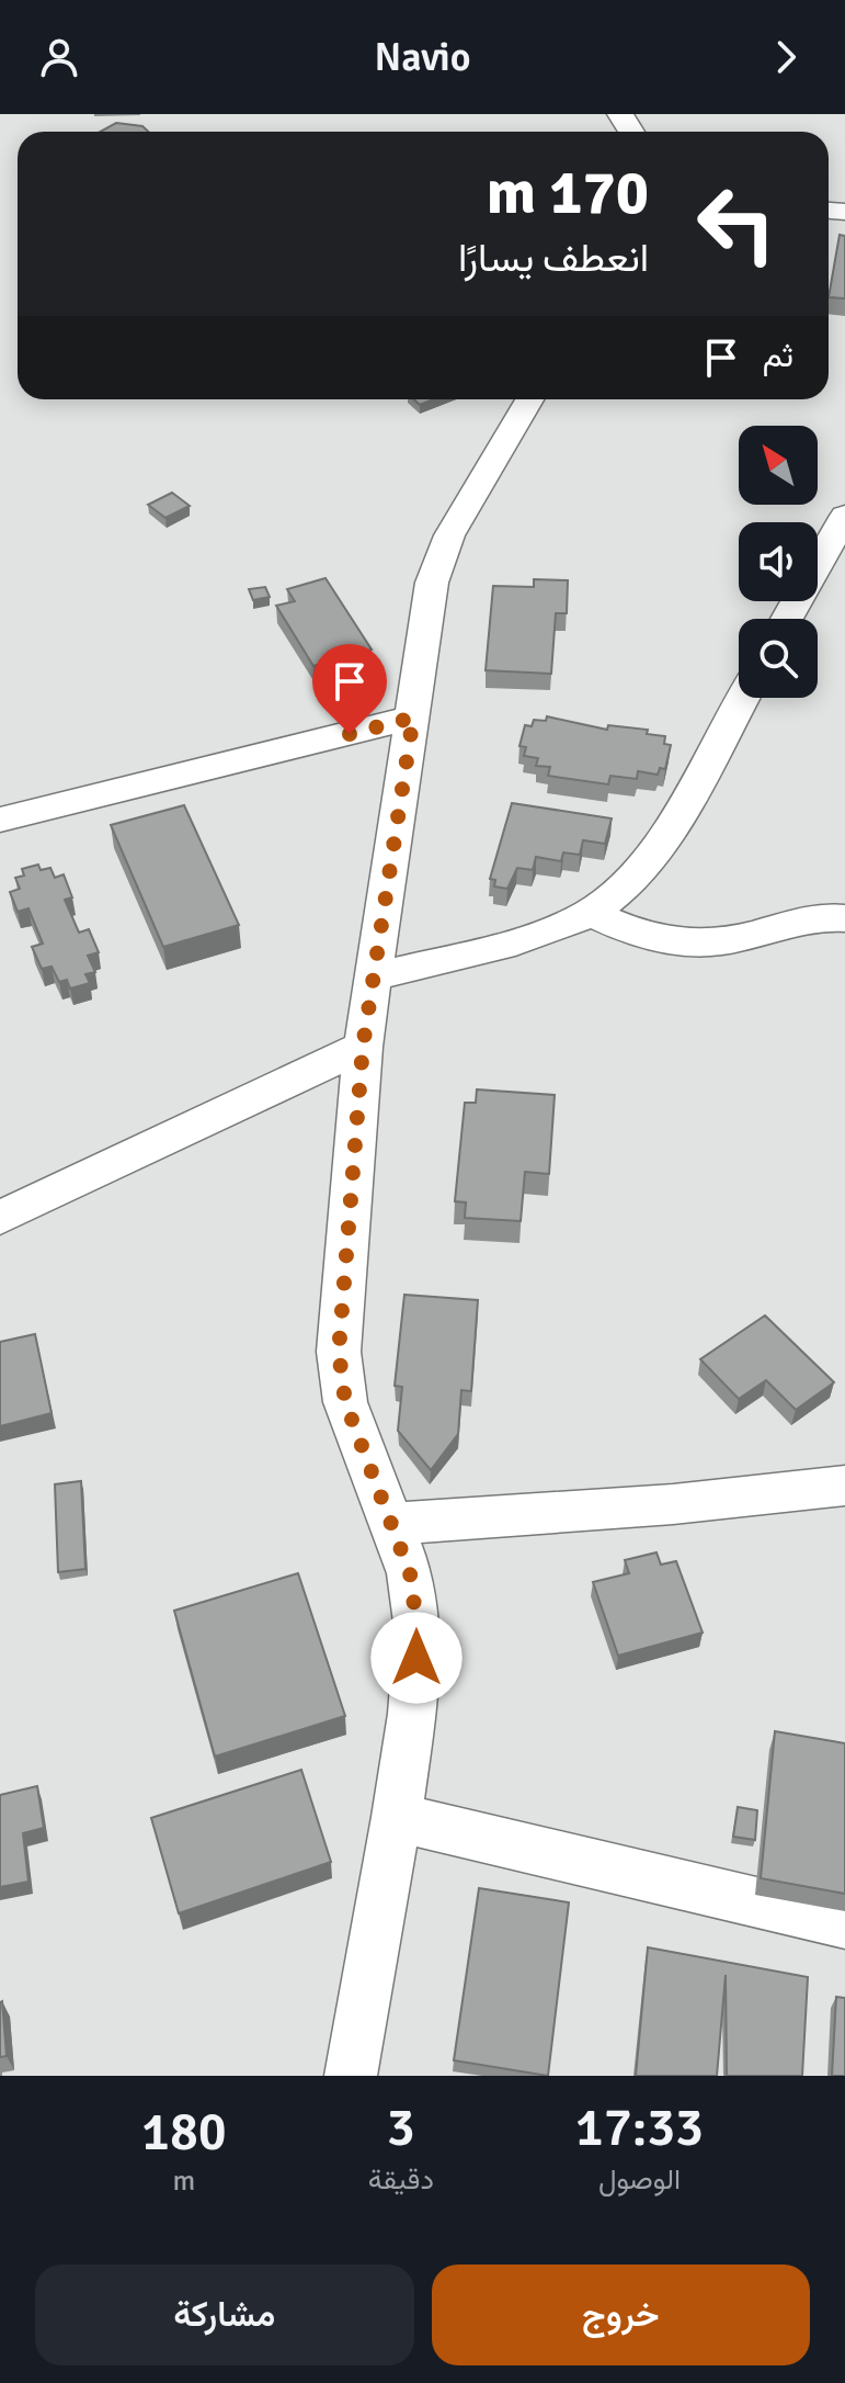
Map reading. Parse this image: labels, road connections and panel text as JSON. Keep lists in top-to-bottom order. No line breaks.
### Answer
{"north":"top left","page":{"header":"Navio","turn":["170 m","انعطف يسارًا"],"then":"ثم","eta":["17:33","الوصول","3","دقيقة","180","m"],"buttons":["خروج","مشاركة"]}}
